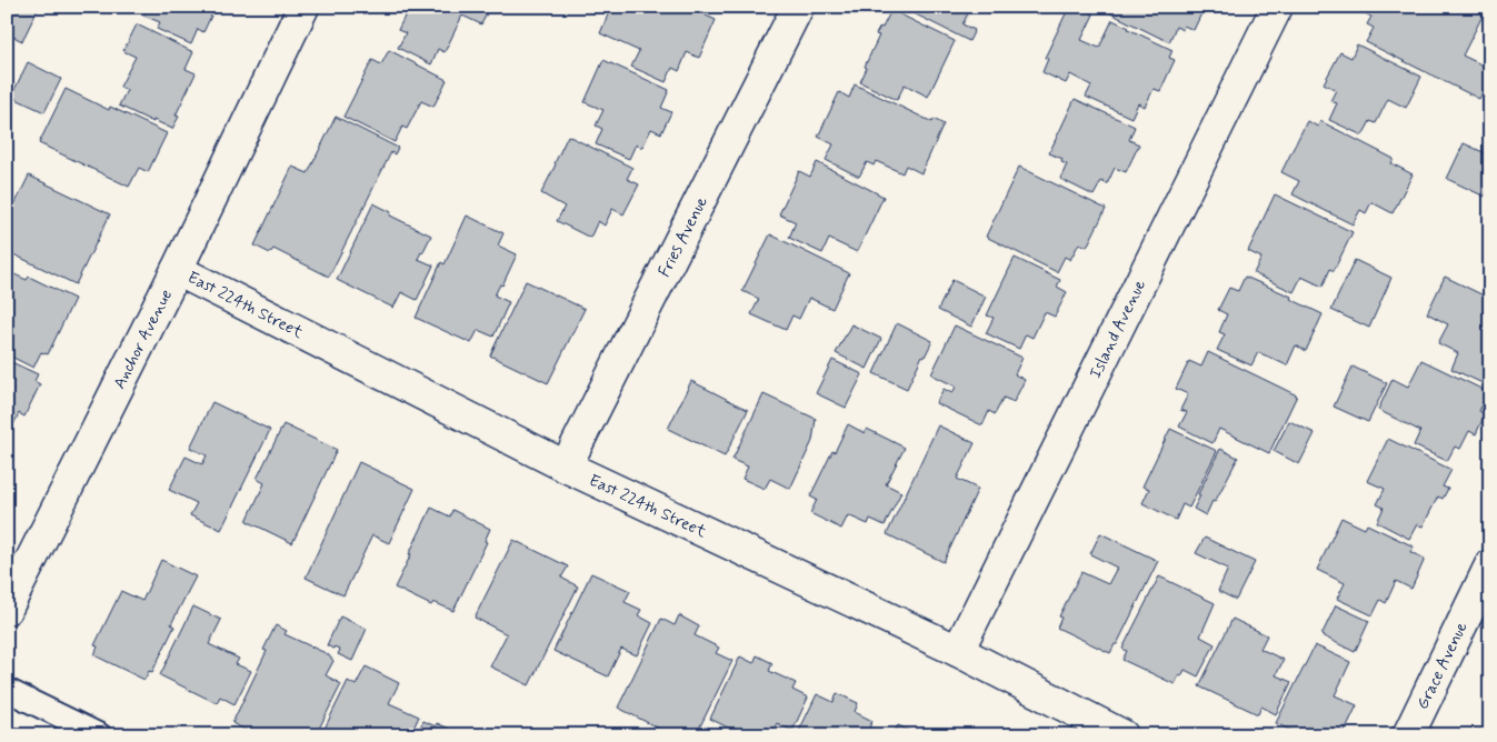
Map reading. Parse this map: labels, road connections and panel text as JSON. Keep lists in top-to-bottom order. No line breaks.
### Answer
{"streets":{"street":["Fries Avenue","East 224th Street","Island Avenue","Anchor Avenue","Grace Avenue"]},"crossings":[["Fries Avenue","East 224th Street"],["East 224th Street","Island Avenue"],["East 224th Street","Anchor Avenue"]]}
